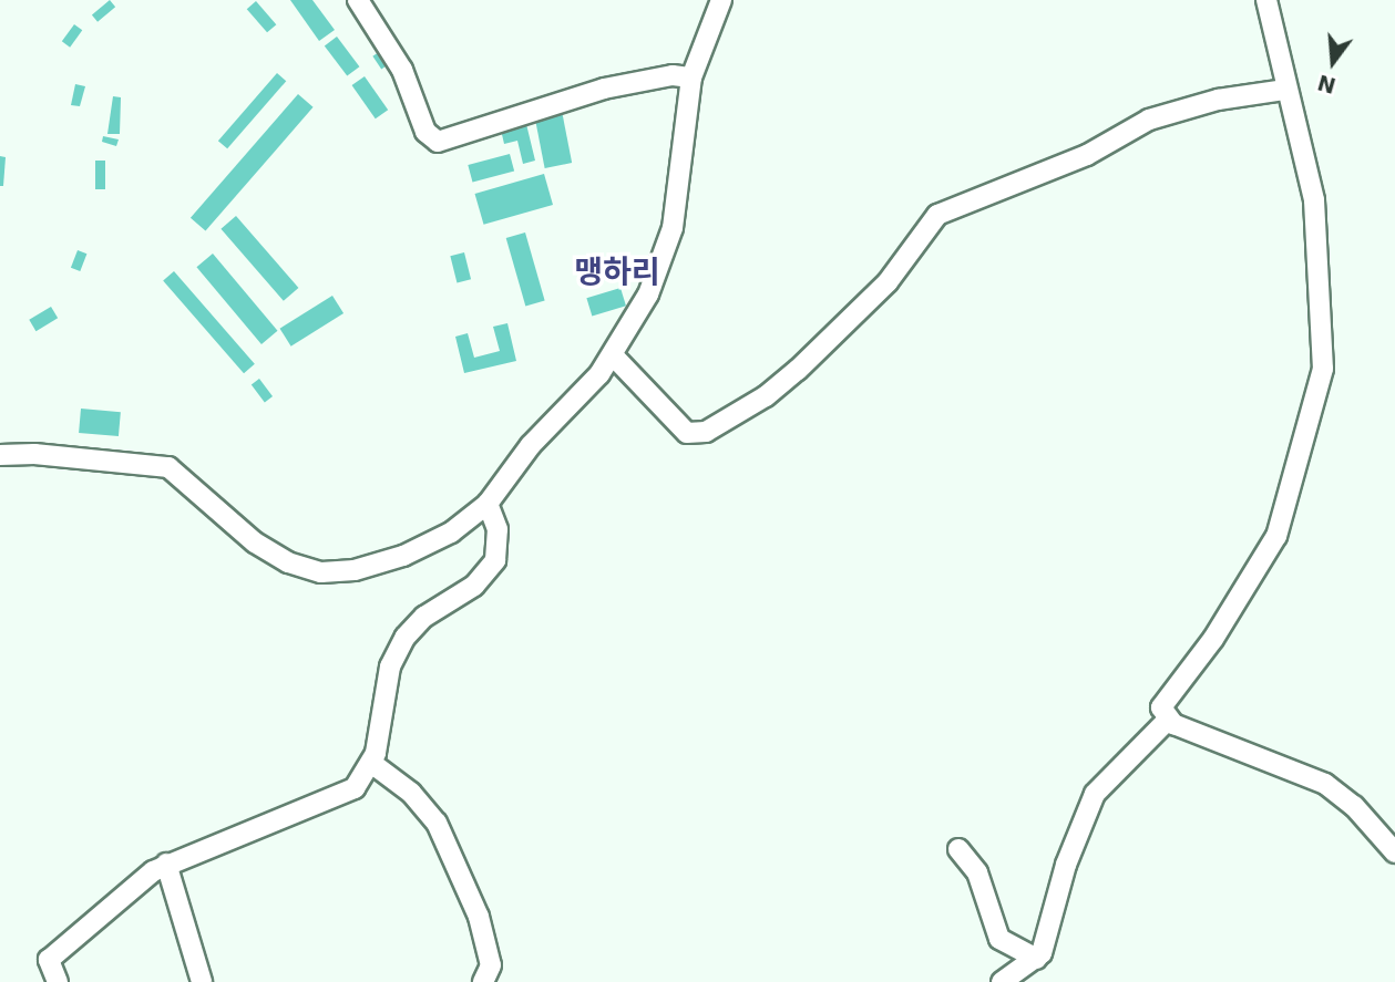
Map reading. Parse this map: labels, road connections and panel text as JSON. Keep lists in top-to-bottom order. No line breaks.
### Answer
{"districts":["맹하리"],"north":"bottom"}
